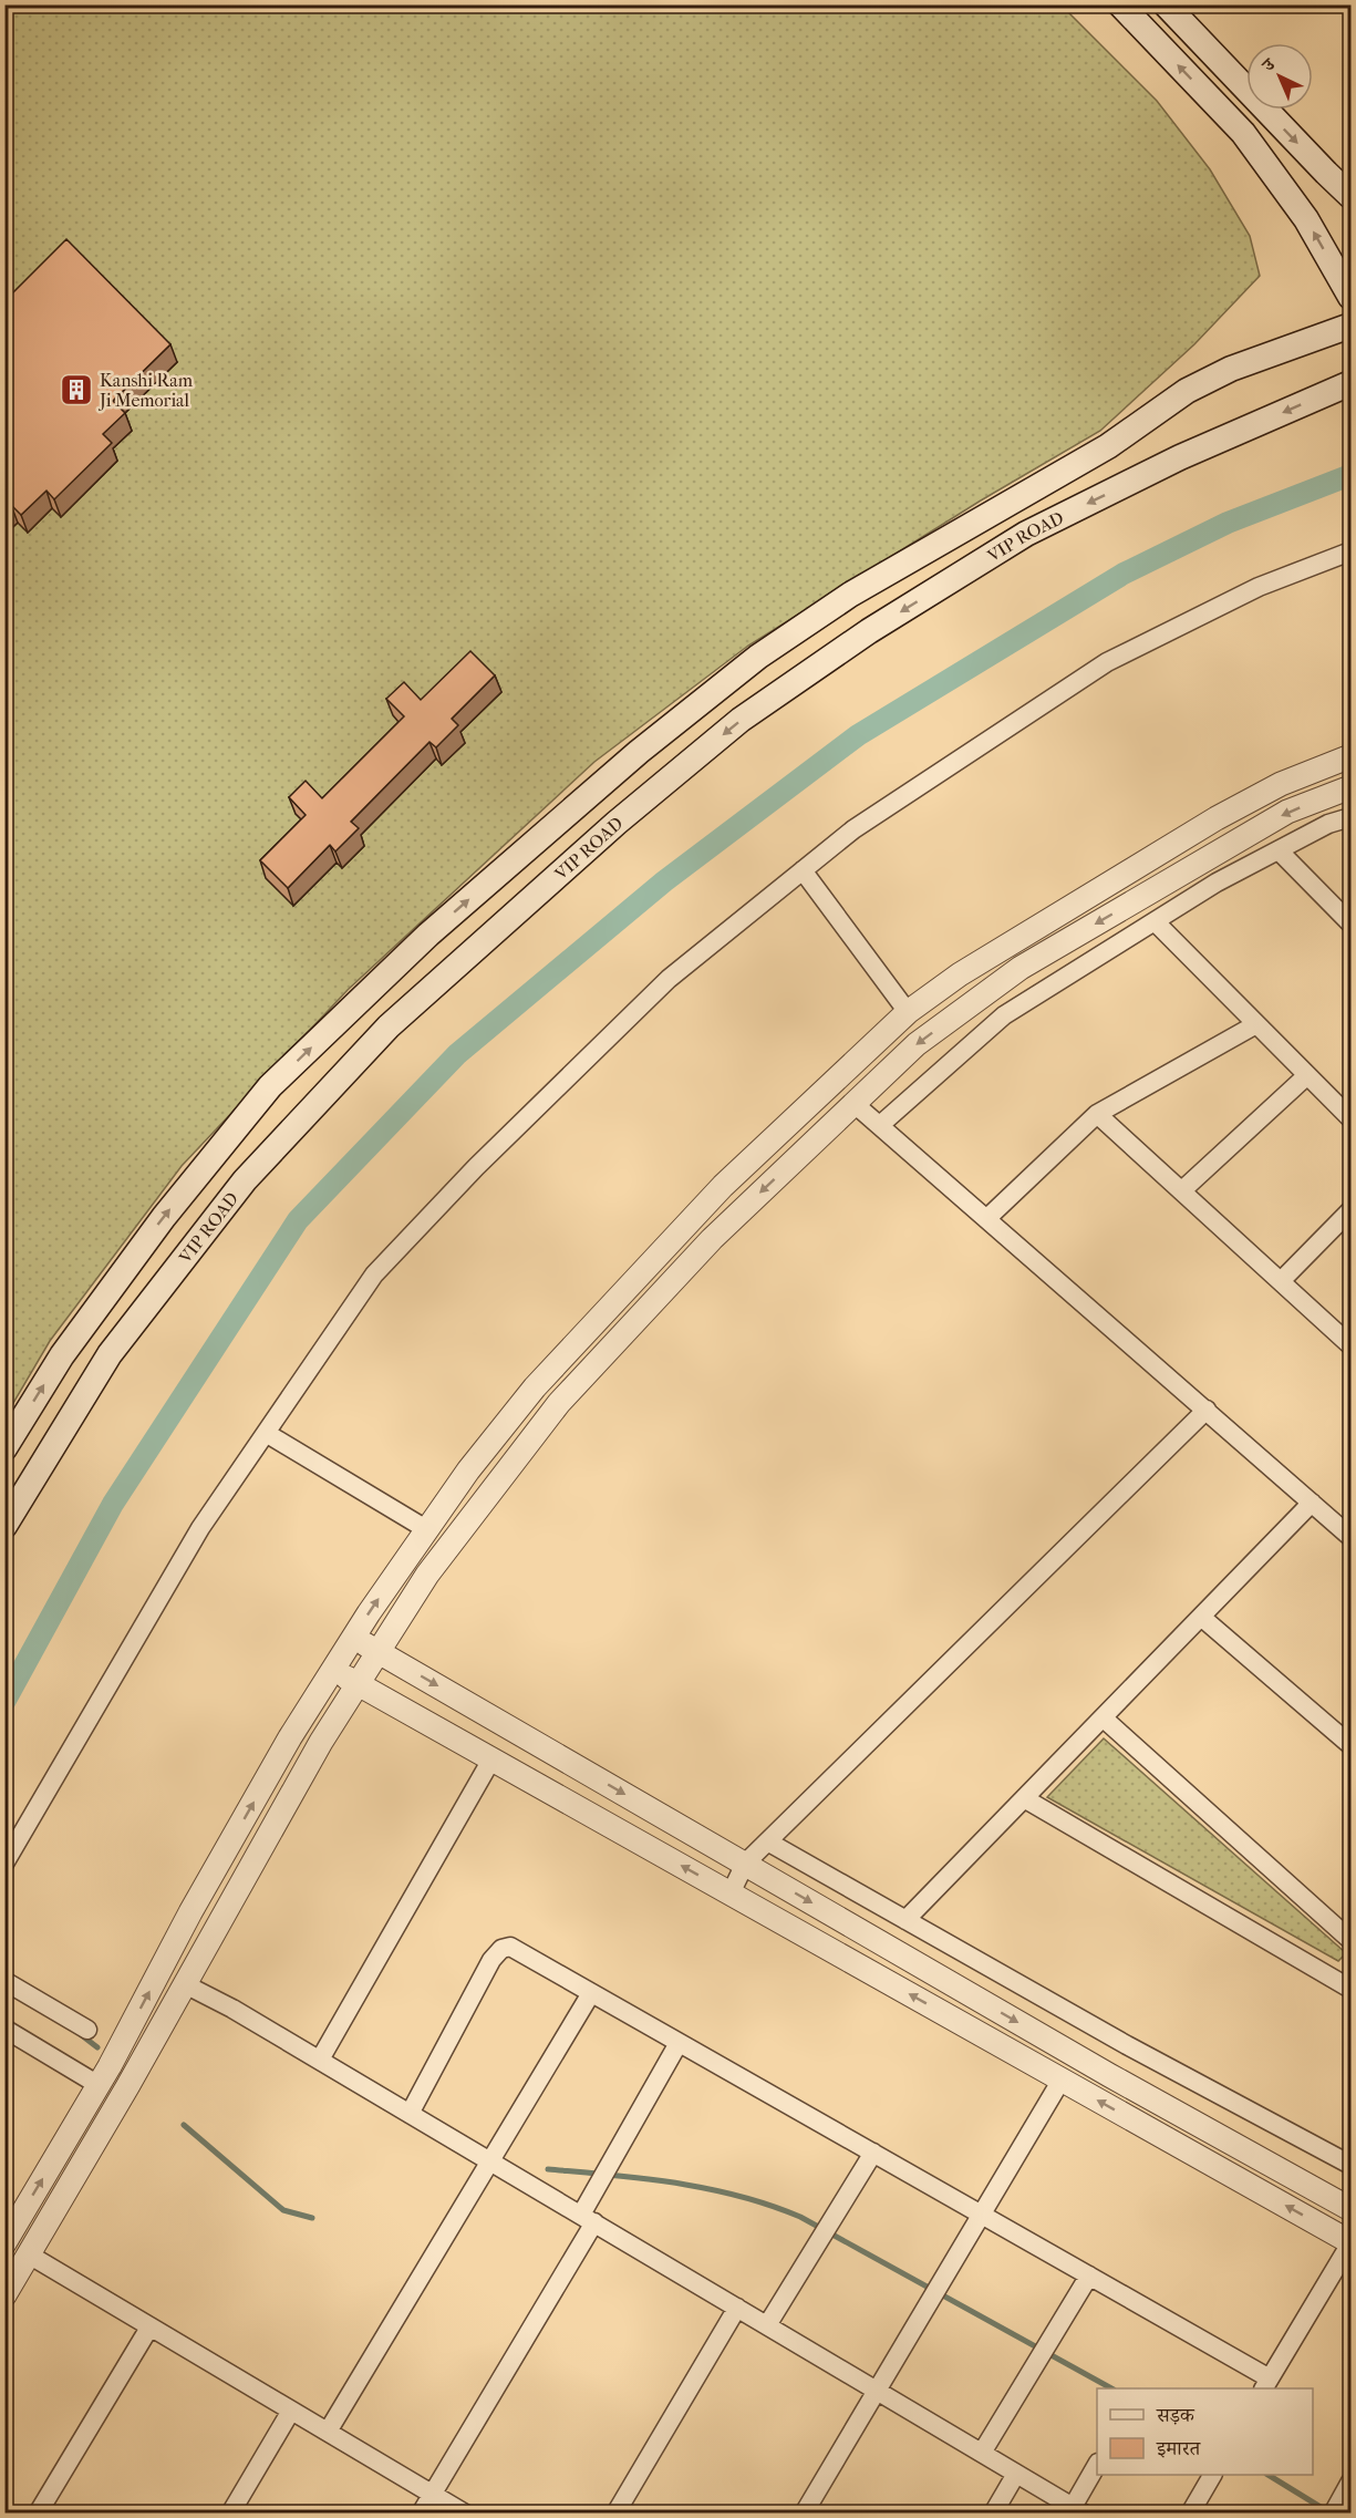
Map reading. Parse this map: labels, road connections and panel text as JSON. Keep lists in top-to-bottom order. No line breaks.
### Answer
{"streets":{"main road":["VIP ROAD"]},"places":{"building":["Kanshi Ram Ji Memorial"]},"legend":["सड़क","इमारत"],"north":"top left"}
